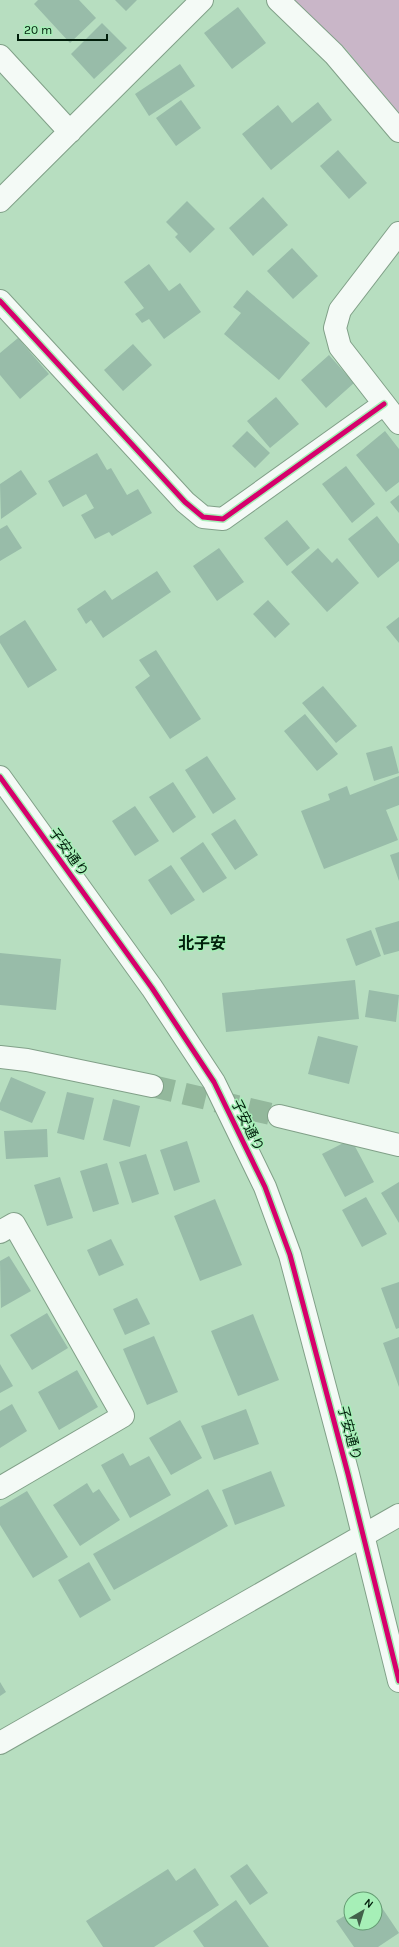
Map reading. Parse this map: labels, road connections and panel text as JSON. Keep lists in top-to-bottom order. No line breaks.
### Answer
{"streets":{"street":["子安通り"]},"districts":["北子安"],"scale_bar":"20 m","north":"top right"}
